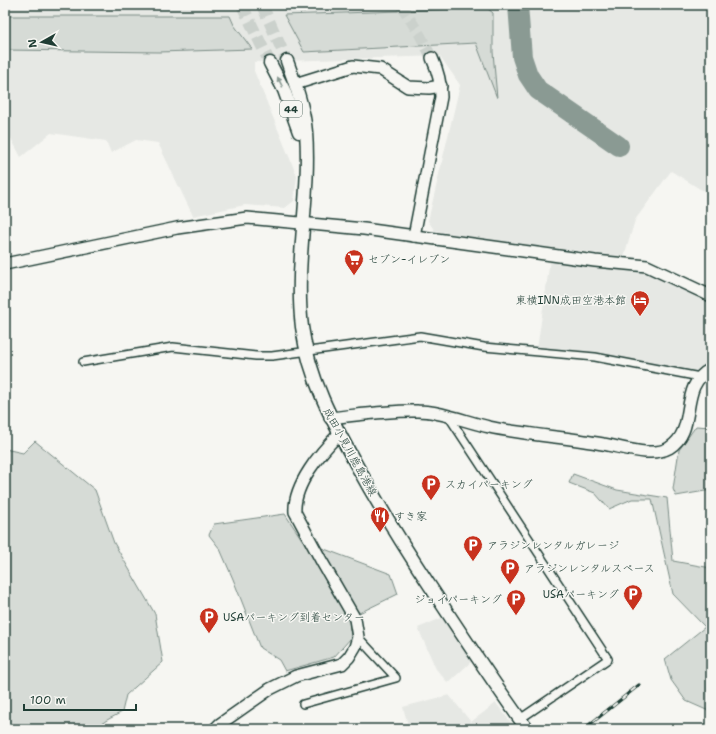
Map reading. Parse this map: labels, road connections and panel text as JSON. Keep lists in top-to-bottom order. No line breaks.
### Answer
{"streets":{"main road":["44","成田小見川鹿島港線"]},"places":{"supermarket":["セブン-イレブン"],"hotel":["東横INN成田空港本館"],"parking":["スカイパーキング","アラジンレンタルガレージ","アラジンレンタルスペース","USAパーキング","ジョイパーキング","USAパーキング到着センター"],"restaurant":["すき家"]},"scale_bar":"100 m","north":"left"}
